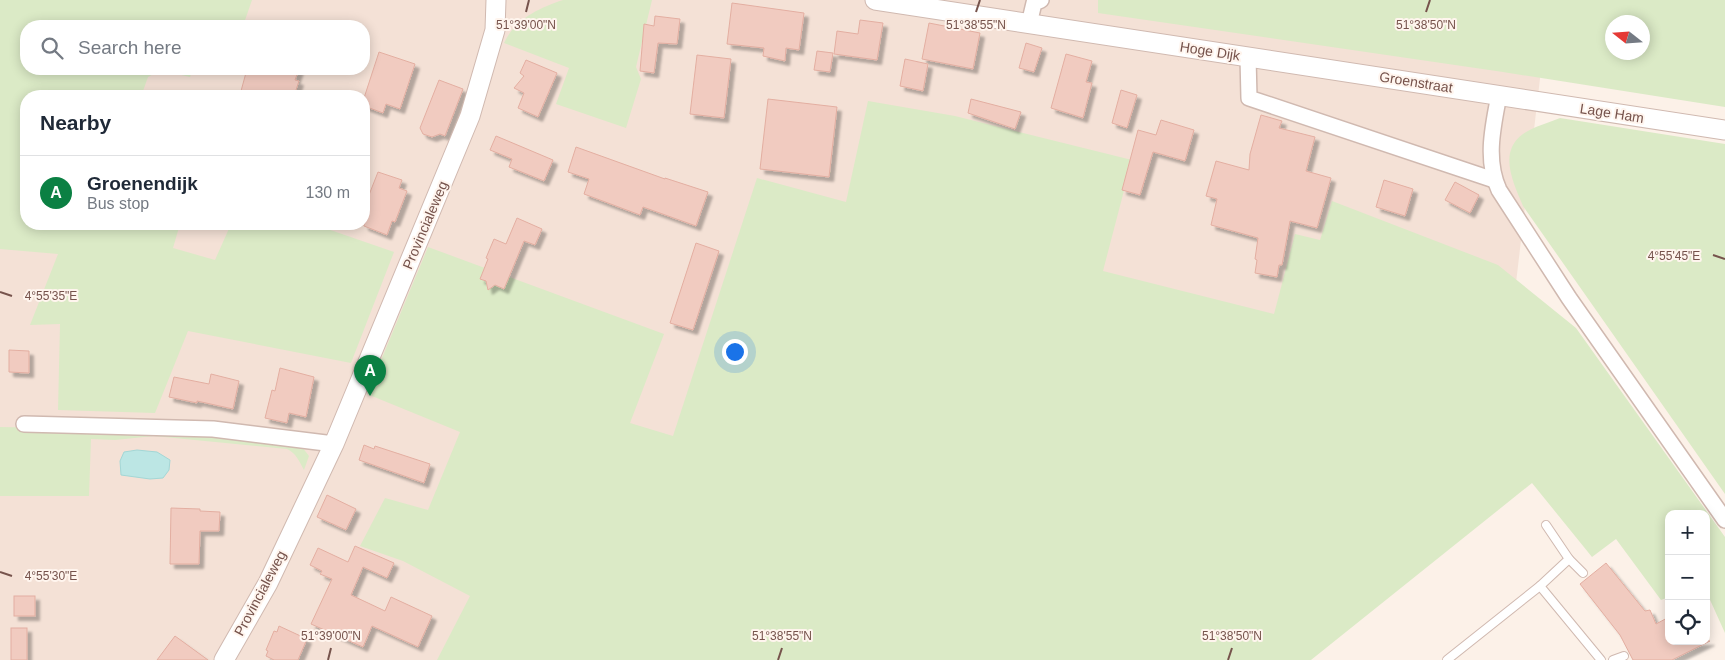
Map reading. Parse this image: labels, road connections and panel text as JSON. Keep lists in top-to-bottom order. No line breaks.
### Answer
{"streets":{"street":["Hoge Dijk","Groenstraat","Lage Ham","Provincialeweg"]},"crossings":[["Hoge Dijk","Groenstraat"],["Groenstraat","Lage Ham"]],"north":"left","page":{"search":"Search here","heading":"Nearby","list":[{"mark":"A","name":"Groenendijk","note":"Bus stop","value":"130 m"}],"pins":"A","map_buttons":["+","−"]},"coordinates":["51°39'00\"N","51°38'55\"N","51°38'50\"N","4°55'45\"E","4°55'35\"E","4°55'30\"E"]}
